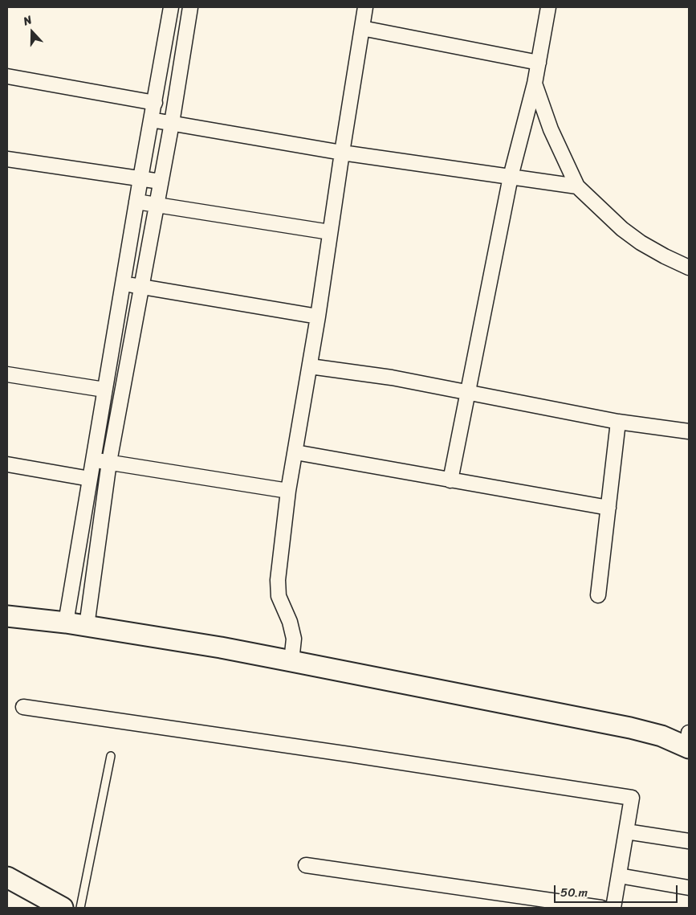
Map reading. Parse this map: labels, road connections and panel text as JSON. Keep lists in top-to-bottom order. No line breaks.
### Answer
{"scale_bar":"50 m","north":"top"}
